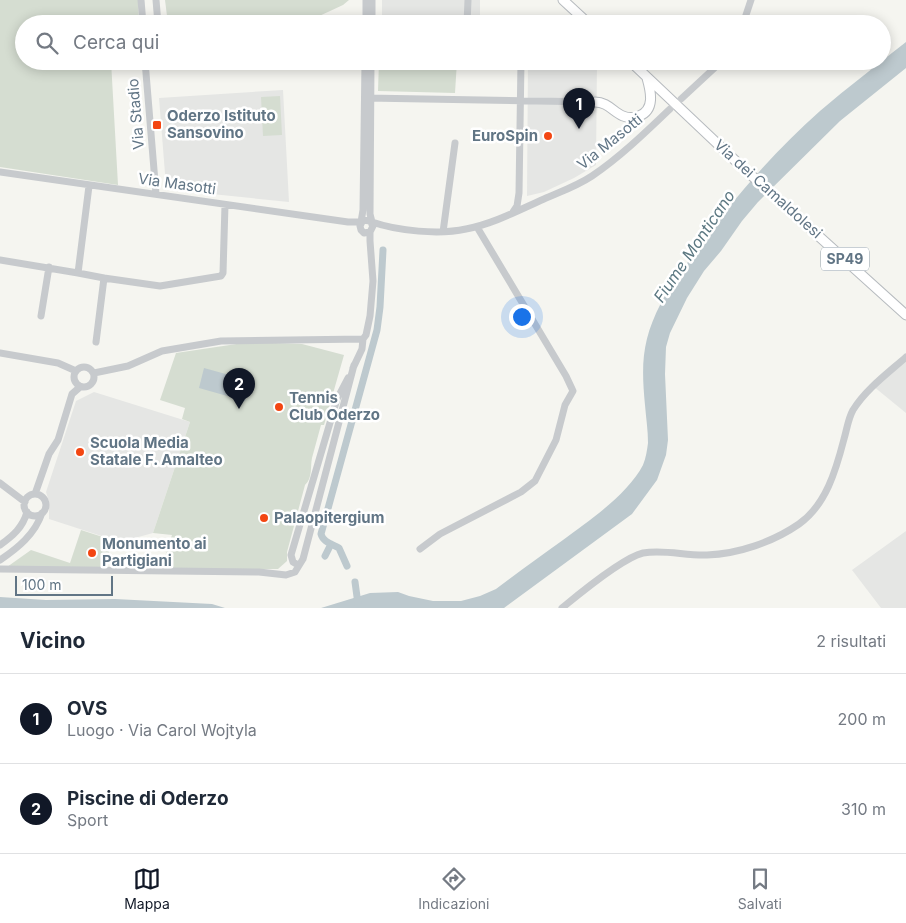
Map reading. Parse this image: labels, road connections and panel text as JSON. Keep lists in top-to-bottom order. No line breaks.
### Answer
{"streets":{"main road":["Via dei Camaldolesi","SP49"],"street":["Via Stadio","Via Masotti"]},"crossings":[["Via Stadio","Via Masotti"]],"water":["Fiume Monticano"],"places":{"transit":["Oderzo Istituto Sansovino"],"other":["EuroSpin","Tennis Club Oderzo","Scuola Media Statale F. Amalteo","Palaopitergium","Monumento ai Partigiani"]},"scale_bar":"100 m","page":{"search":"Cerca qui","pins":["1","2"],"scale":"100 m","heading":["Vicino","2 risultati"],"list":[{"mark":"1","name":"OVS","note":"Luogo · Via Carol Wojtyla","value":"200 m"},{"mark":"2","name":"Piscine di Oderzo","note":"Sport","value":"310 m"}],"nav":["Mappa","Indicazioni","Salvati"]}}
